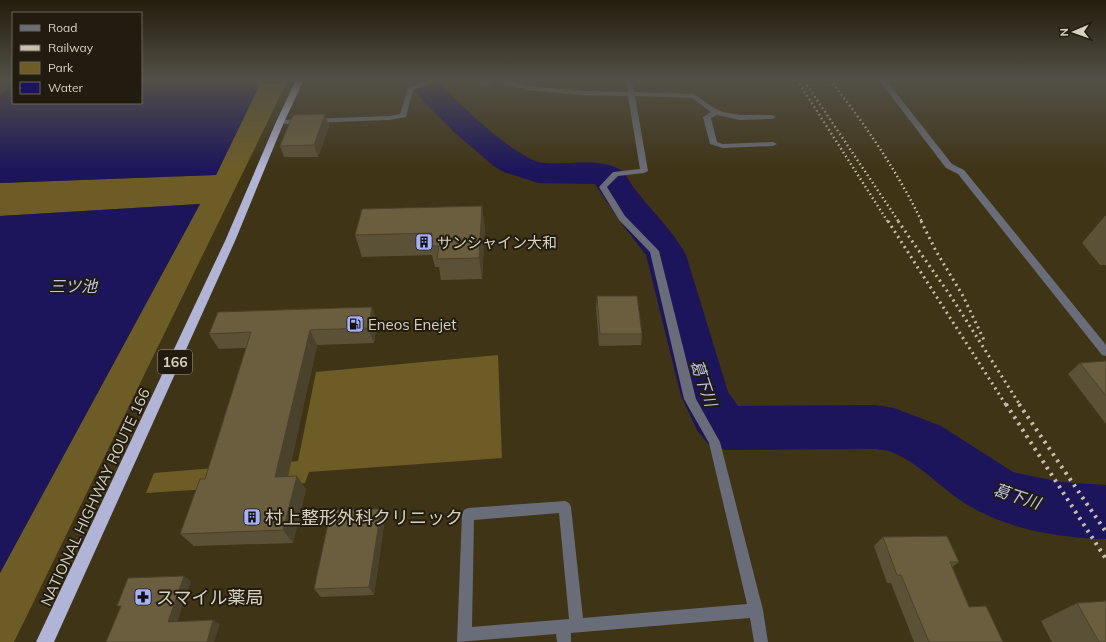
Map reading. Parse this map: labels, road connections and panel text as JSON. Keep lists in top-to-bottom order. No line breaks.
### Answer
{"streets":{"highway":["166","NATIONAL HIGHWAY ROUTE 166"]},"water":["三ツ池","葛下川"],"places":{"building":["サンシャイン大和","村上整形外科クリニック"],"fuel station":["Eneos Enejet"],"pharmacy":["スマイル薬局"]},"legend":["Road","Railway","Park","Water"],"north":"left"}
